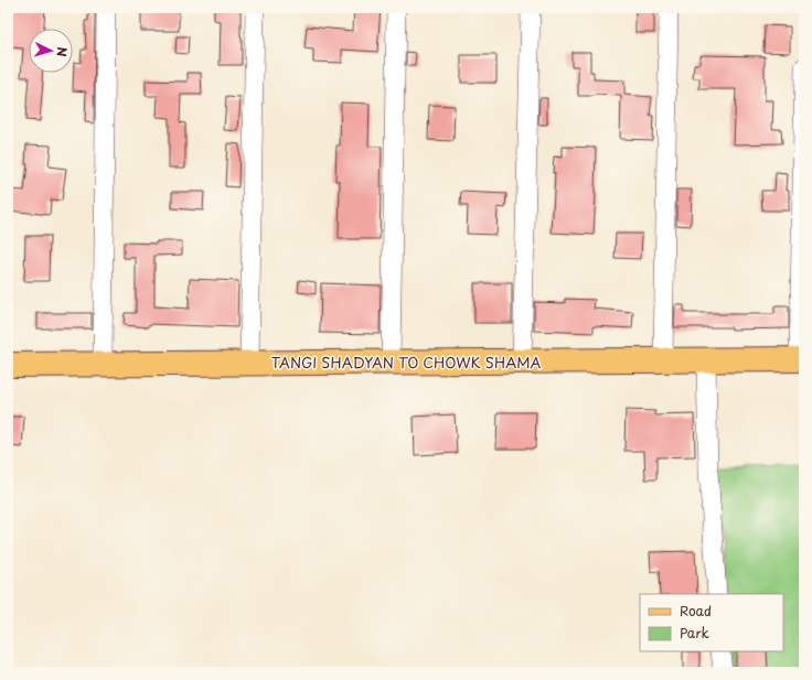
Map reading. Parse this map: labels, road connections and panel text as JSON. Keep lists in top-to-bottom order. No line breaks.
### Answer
{"streets":{"main road":["TANGI SHADYAN TO CHOWK SHAMA"]},"legend":["Road","Park"],"north":"right"}
